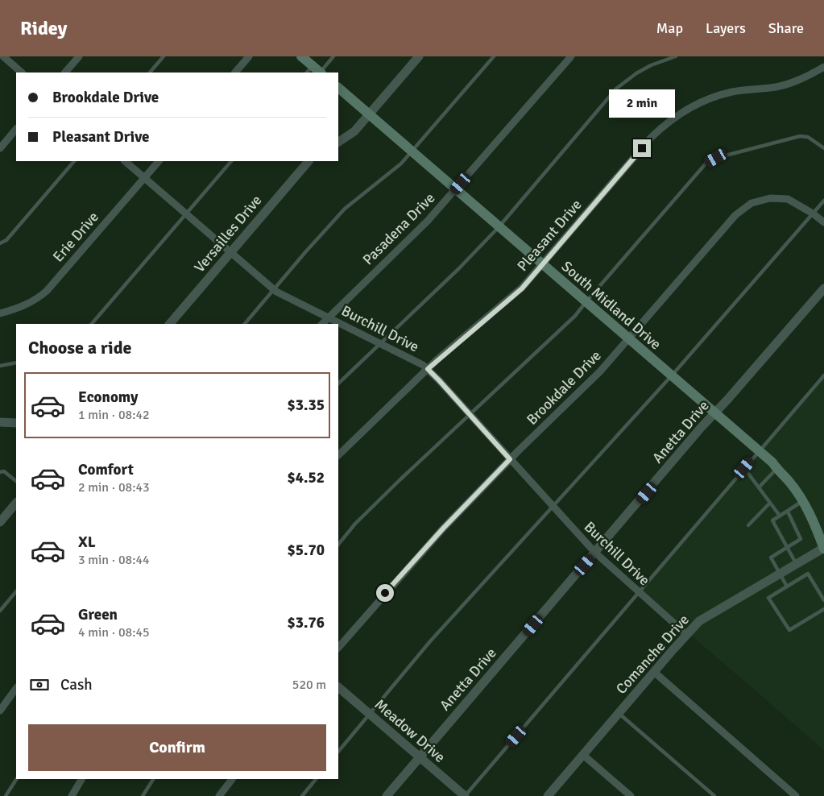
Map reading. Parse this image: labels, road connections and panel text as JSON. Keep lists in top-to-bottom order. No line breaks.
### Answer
{"streets":{"main road":["South Midland Drive"],"street":["Pasadena Drive","Versailles Drive","Pleasant Drive","Erie Drive","Burchill Drive","Brookdale Drive","Anetta Drive","Comanche Drive","Meadow Drive"]},"crossings":[["Pasadena Drive","South Midland Drive"],["Pasadena Drive","Burchill Drive"],["Versailles Drive","Burchill Drive"],["Pleasant Drive","South Midland Drive"],["Pleasant Drive","Burchill Drive"],["Erie Drive","Burchill Drive"],["South Midland Drive","Brookdale Drive"],["South Midland Drive","Anetta Drive"],["South Midland Drive","Comanche Drive"],["Burchill Drive","Brookdale Drive"],["Burchill Drive","Anetta Drive"],["Burchill Drive","Comanche Drive"],["Anetta Drive","Meadow Drive"]],"page":{"header":"Ridey","nav":["Map","Layers","Share"],"banner":["Brookdale Drive","Pleasant Drive"],"bubble":"2 min","heading":"Choose a ride","list":[{"name":"Economy","note":"1 min · 08:42","value":"$3.35"},{"name":"Comfort","note":"2 min · 08:43","value":"$4.52"},{"name":"XL","note":"3 min · 08:44","value":"$5.70"},{"name":"Green","note":"4 min · 08:45","value":"$3.76"}],"pay":["Cash","520 m"],"buttons":"Confirm"}}
